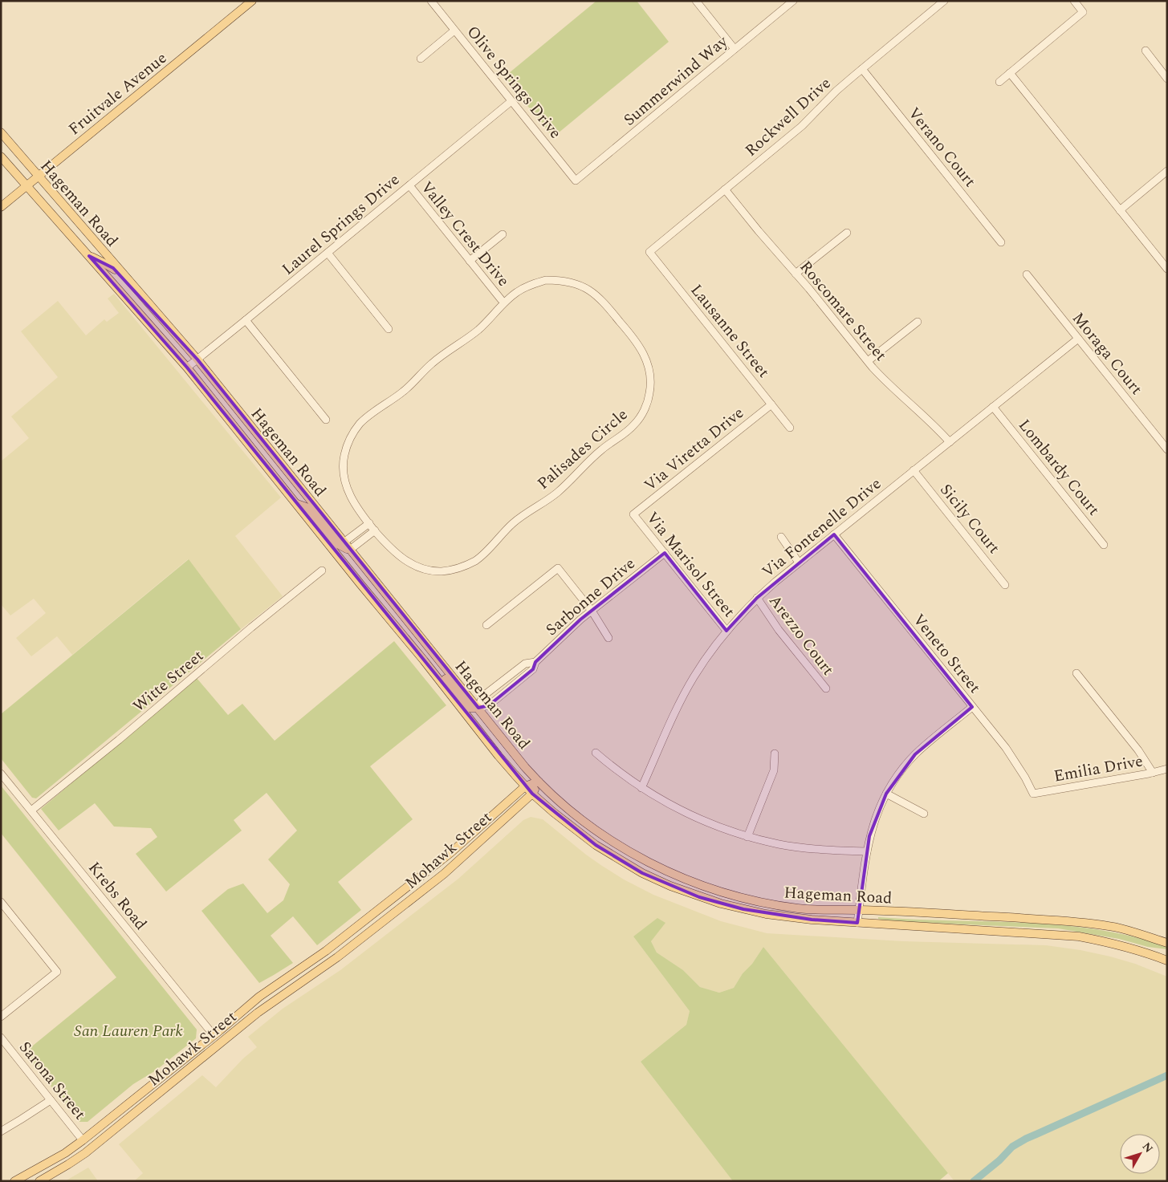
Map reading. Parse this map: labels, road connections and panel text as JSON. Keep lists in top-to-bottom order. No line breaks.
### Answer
{"streets":{"main road":["Fruitvale Avenue","Hageman Road","Mohawk Street"],"street":["Summerwind Way","Olive Springs Drive","Rockwell Drive","Verano Court","Laurel Springs Drive","Valley Crest Drive","Roscomare Street","Lausanne Street","Moraga Court","Palisades Circle","Via Viretta Drive","Lombardy Court","Sicily Court","Via Fontenelle Drive","Via Marisol Street","Sarbonne Drive","Arezzo Court","Veneto Street","Witte Street","Emilia Drive","Krebs Road","Sarona Street"]},"crossings":[["Summerwind Way","Olive Springs Drive"],["Olive Springs Drive","Laurel Springs Drive"],["Fruitvale Avenue","Hageman Road"],["Rockwell Drive","Verano Court"],["Rockwell Drive","Roscomare Street"],["Rockwell Drive","Lausanne Street"],["Hageman Road","Laurel Springs Drive"],["Hageman Road","Sarbonne Drive"],["Hageman Road","Mohawk Street"],["Laurel Springs Drive","Valley Crest Drive"],["Roscomare Street","Via Fontenelle Drive"],["Lausanne Street","Via Viretta Drive"],["Moraga Court","Via Fontenelle Drive"],["Via Viretta Drive","Via Marisol Street"],["Lombardy Court","Via Fontenelle Drive"],["Sicily Court","Via Fontenelle Drive"],["Via Fontenelle Drive","Via Marisol Street"],["Via Fontenelle Drive","Arezzo Court"],["Via Fontenelle Drive","Veneto Street"],["Via Marisol Street","Sarbonne Drive"],["Veneto Street","Emilia Drive"],["Witte Street","Krebs Road"],["Mohawk Street","Krebs Road"]],"parks":["San Lauren Park"],"north":"top right"}
